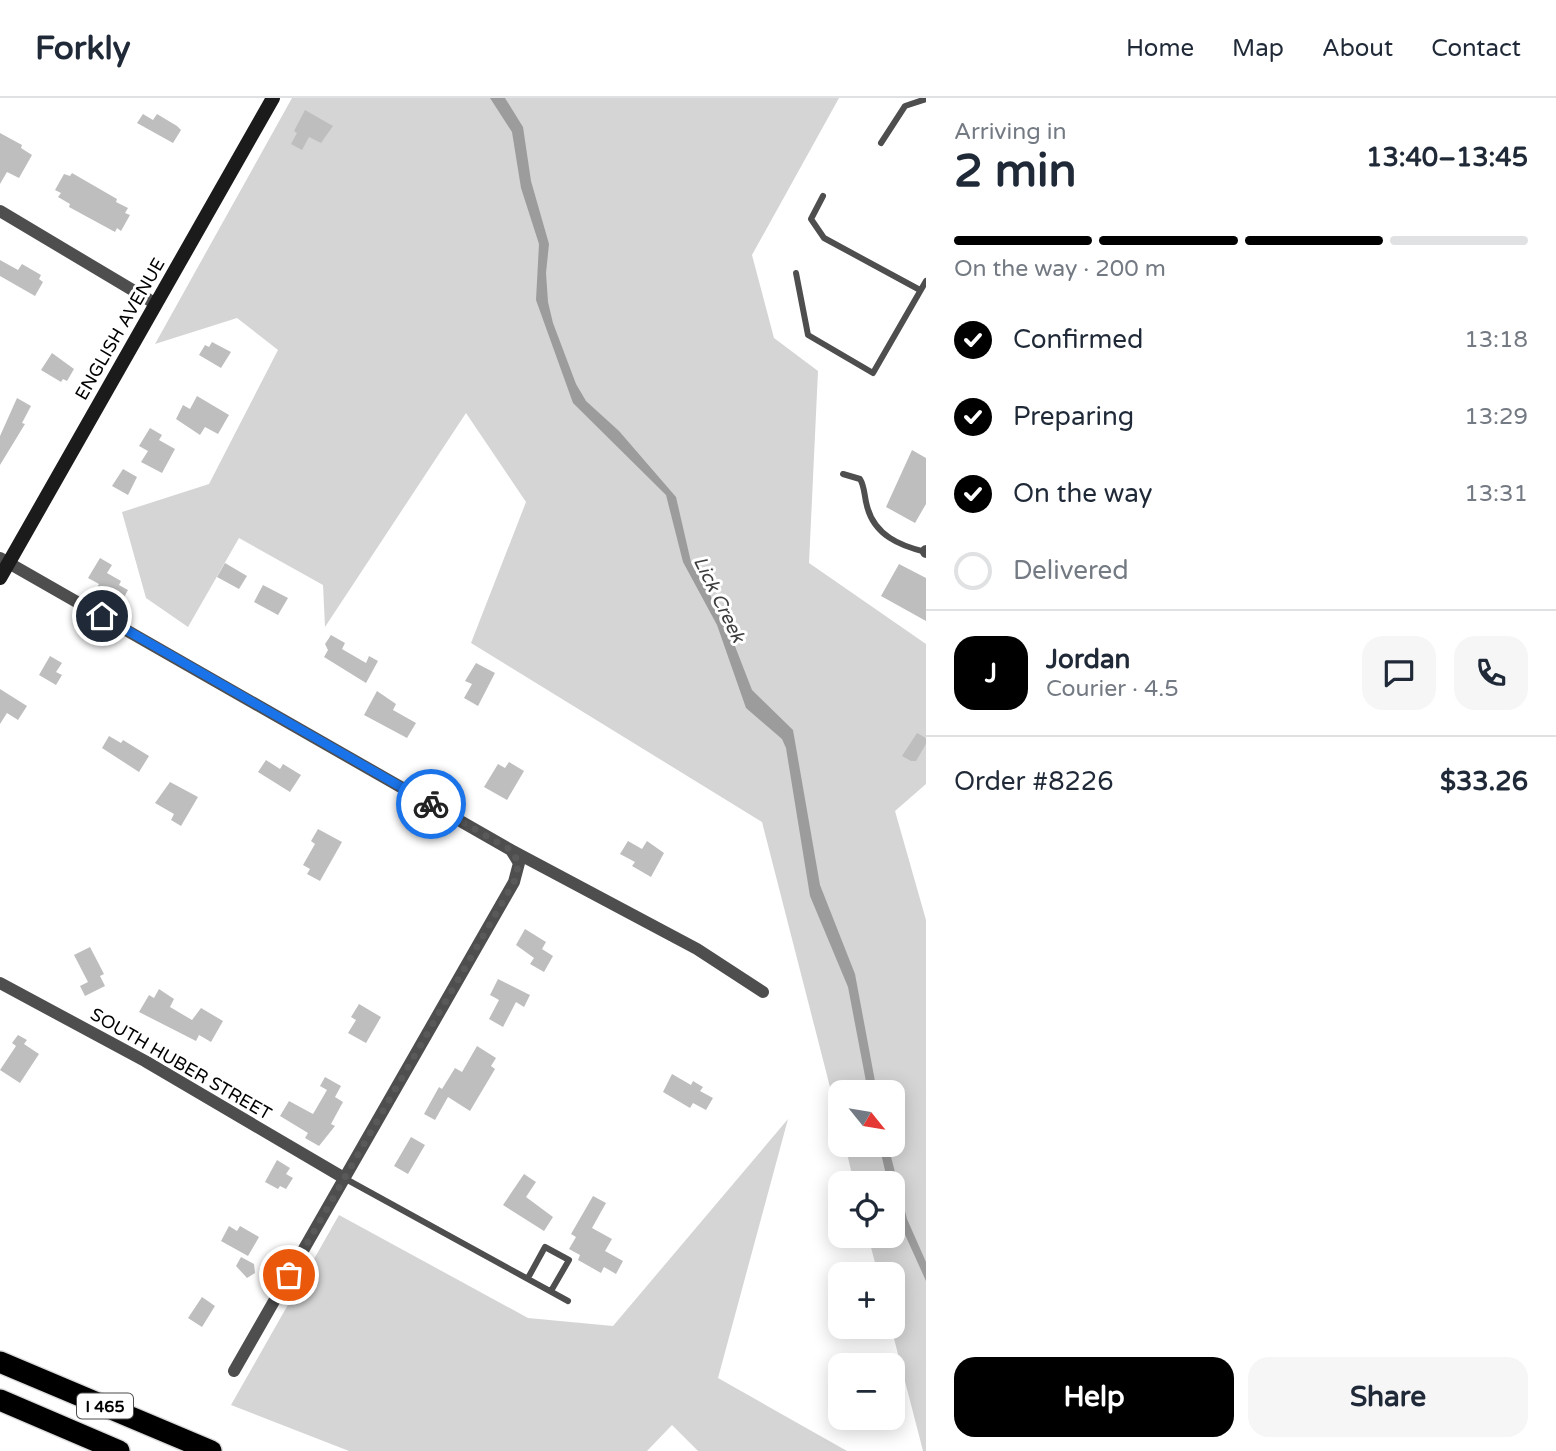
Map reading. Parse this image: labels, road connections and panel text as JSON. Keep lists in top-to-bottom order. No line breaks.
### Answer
{"streets":{"highway":["I 465"],"street":["ENGLISH AVENUE","SOUTH HUBER STREET"]},"water":["Lick Creek"],"north":"bottom right","page":{"header":"Forkly","nav":["Home","Map","About","Contact"],"heading":["2 min","Arriving in","13:40–13:45"],"panel":["Jordan","Courier · 4.5","Order #8226","$33.26"],"bar":"On the way · 200 m","list":[["Confirmed","13:18"],["Preparing","13:29"],["On the way","13:31"],"Delivered"],"round":"J","map_buttons":["+","−"],"buttons":["Help","Share"]}}
